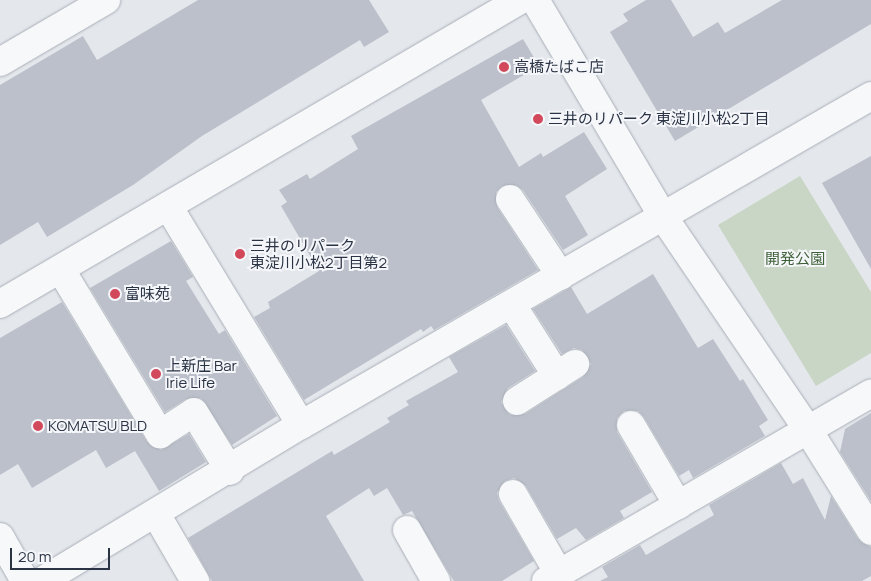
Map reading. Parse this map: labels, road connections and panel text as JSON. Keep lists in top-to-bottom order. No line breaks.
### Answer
{"parks":["開発公園"],"places":["高橋たばこ店","三井のリパーク 東淀川小松2丁目","三井のリパーク 東淀川小松2丁目第2","富味苑","上新庄 Bar Irie Life","KOMATSU BLD"],"scale_bar":"20 m"}
